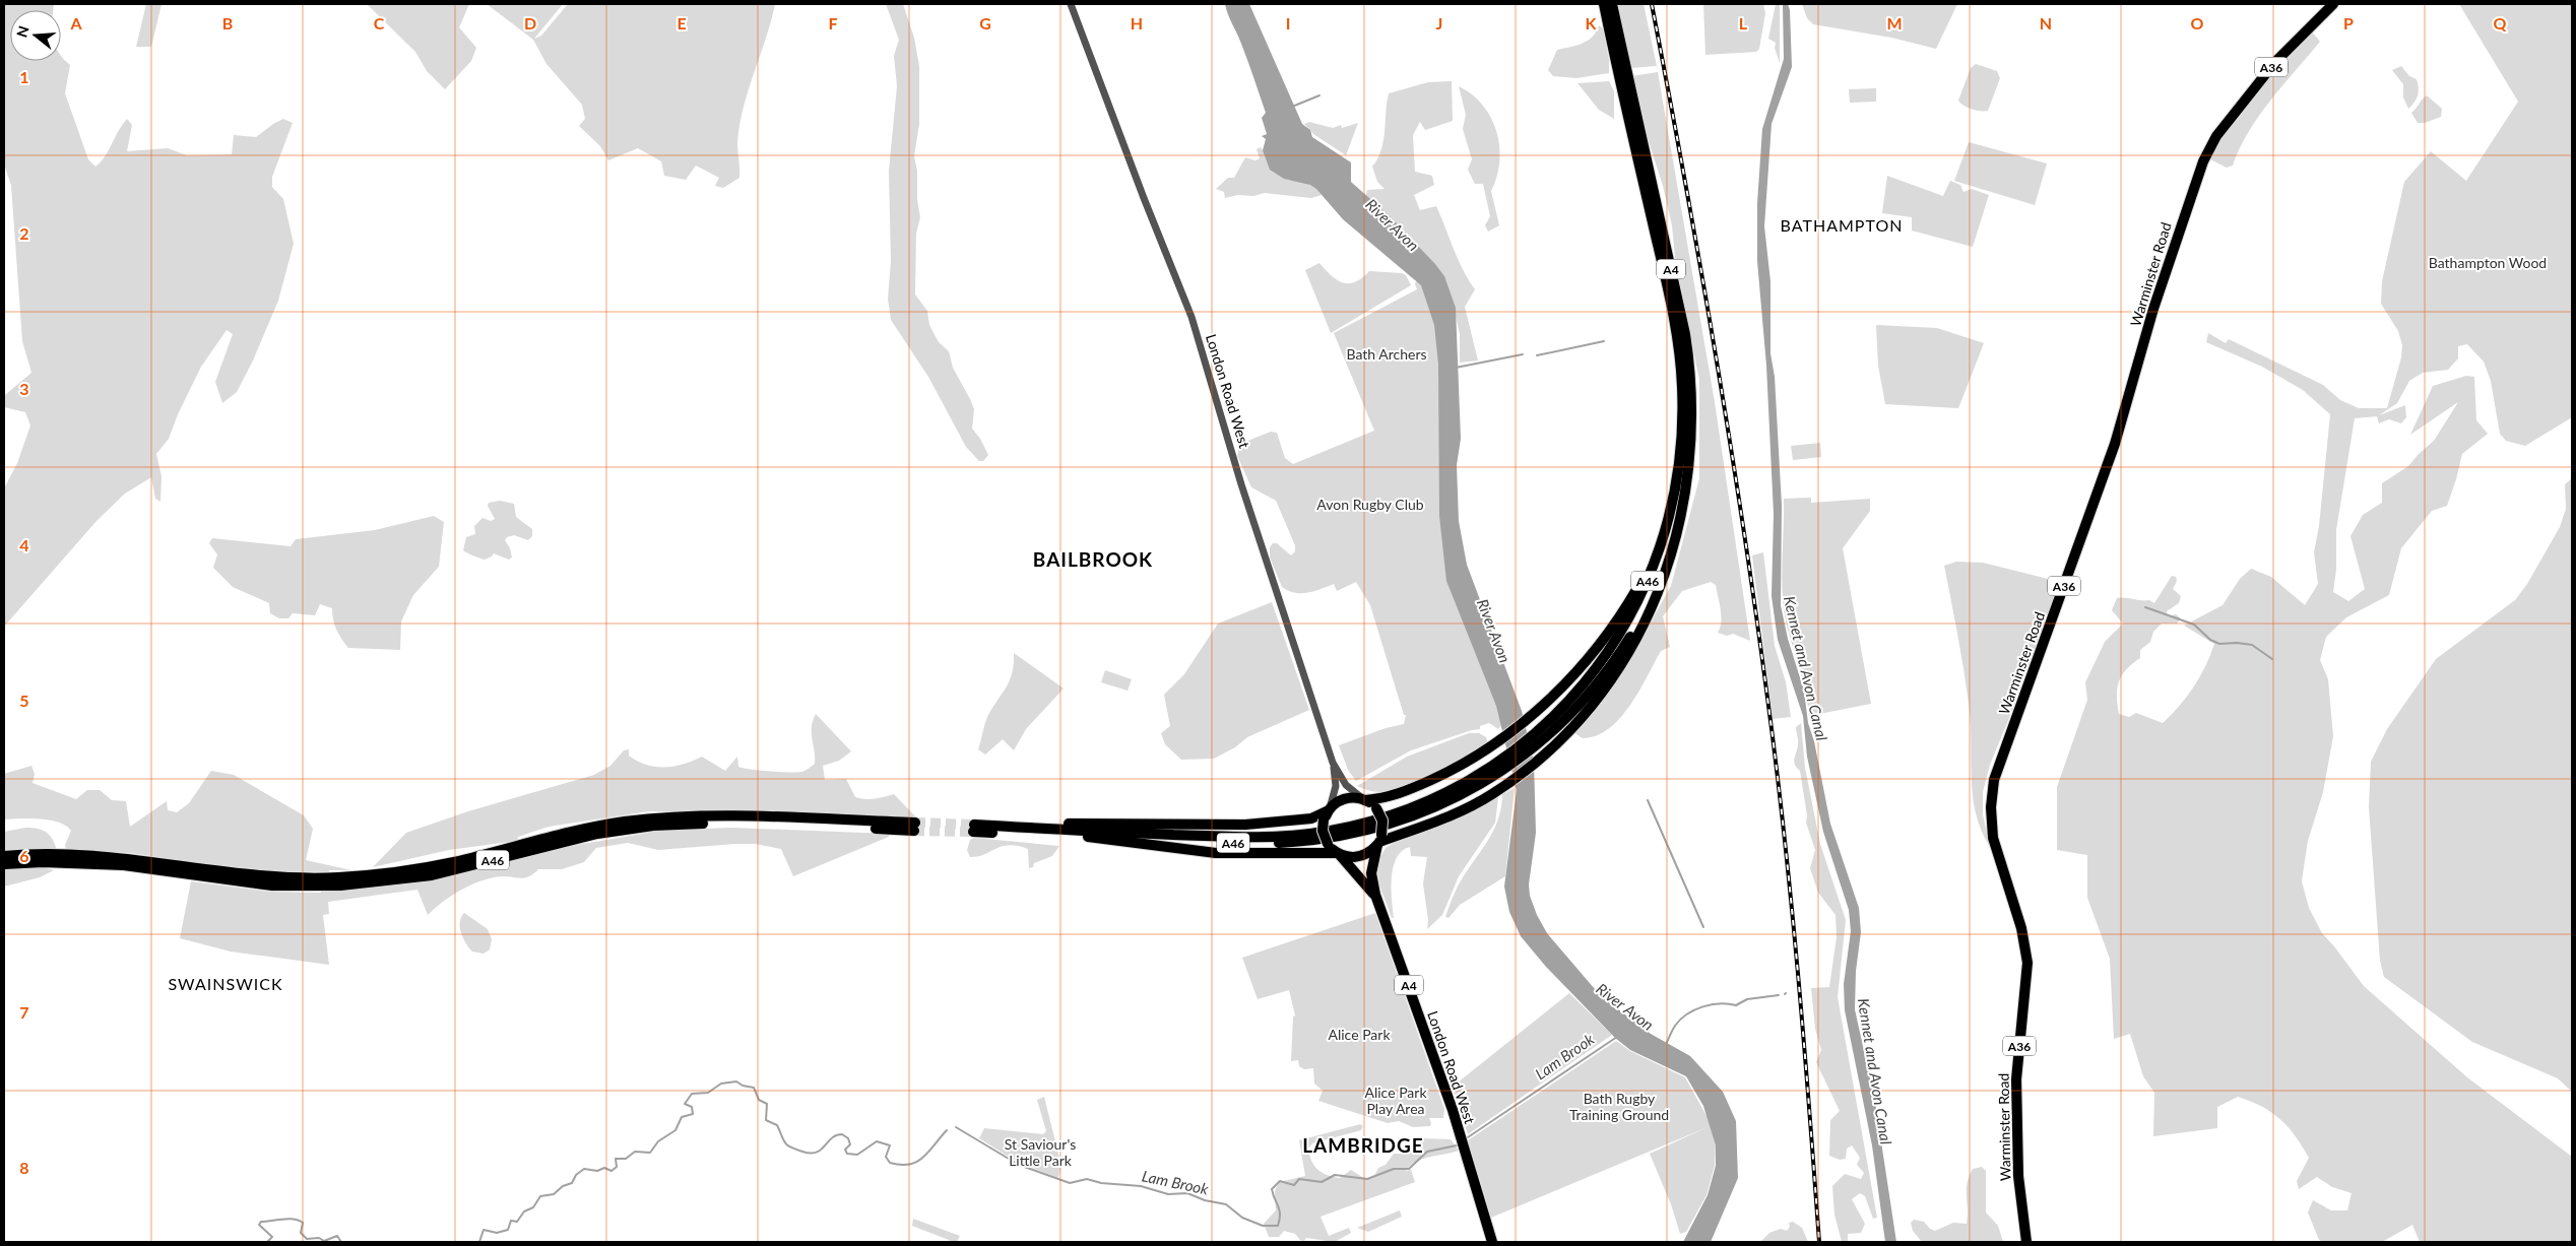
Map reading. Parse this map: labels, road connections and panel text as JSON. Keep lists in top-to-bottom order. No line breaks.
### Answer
{"streets":{"highway":["A36","A4","Warminster Road","London Road West","A46"]},"crossings":[["A4","London Road West"],["A4","A46"]],"districts":["BATHAMPTON","BAILBROOK","SWAINSWICK","LAMBRIDGE"],"water":["River Avon","Kennet and Avon Canal","Lam Brook"],"parks":["Bathampton Wood","Bath Archers","Avon Rugby Club","Alice Park","Alice Park Play Area","Bath Rugby Training Ground","St Saviour's Little Park"],"north":"left","grid":{"columns":["A","B","C","D","E","F","G","H","I","J","K","L","M","N","O","P","Q"],"rows":["1","2","3","4","5","6","7","8"]}}
